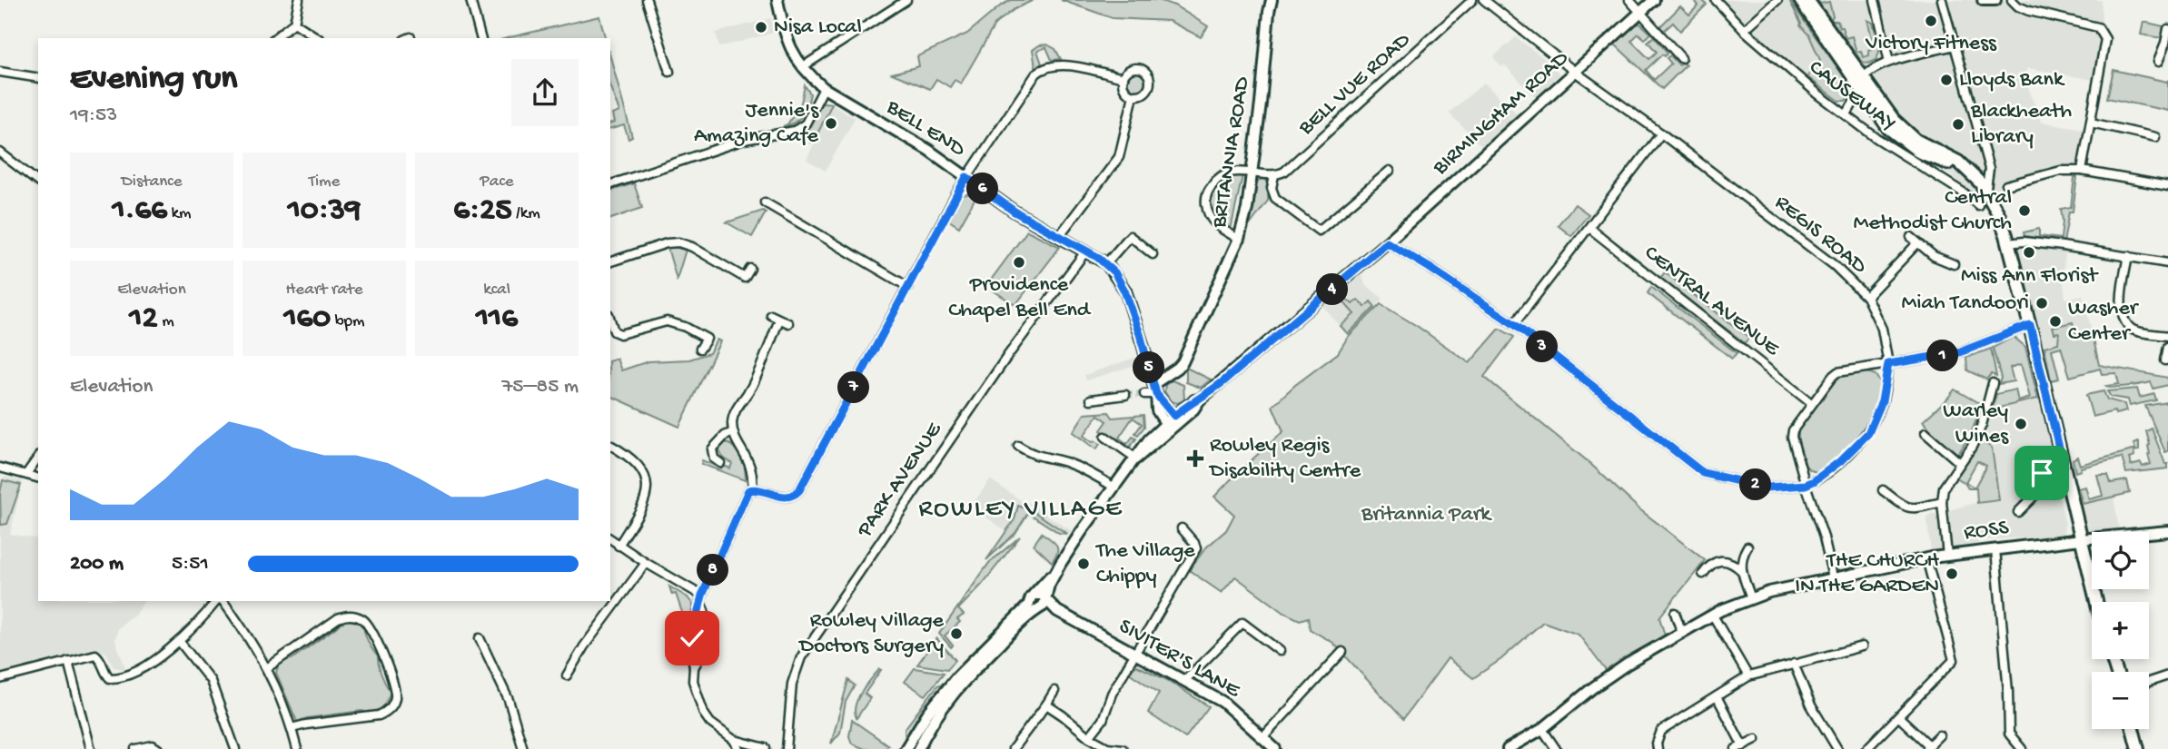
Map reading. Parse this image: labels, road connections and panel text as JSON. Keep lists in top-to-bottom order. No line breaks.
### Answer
{"streets":{"street":["BELL VUE ROAD","CAUSEWAY","BIRMINGHAM ROAD","BELL END","BRITANNIA ROAD","REGIS ROAD","CENTRAL AVENUE","PARK AVENUE","ROSS","SIVITER'S LANE"]},"crossings":[["BIRMINGHAM ROAD","REGIS ROAD"],["BELL END","BRITANNIA ROAD"],["BELL END","PARK AVENUE"]],"districts":["ROWLEY VILLAGE"],"parks":["Britannia Park"],"places":{"other":["Victory Fitness","Nisa Local","Lloyds Bank","Jennie's Amazing Cafe","Blackheath Library","Central Methodist Church","Miss Ann Florist","Providence Chapel Bell End","Miah Tandoori","Washer Center","Warley Wines","The Village Chippy","THE CHURCH IN THE GARDEN","Rowley Village Doctors Surgery"],"health":["Rowley Regis Disability Centre"]},"page":{"heading":["Evening run","19:53"],"stats":[["Distance","1.66 km"],["Time","10:39"],["Pace","6:25 /km"],["Elevation","12 m"],["Heart rate","160 bpm"],["kcal","116"]],"pins":["6","4","3","1","5","7","2","8"],"chart":["Elevation","75–85 m"],"map_buttons":["+","−"],"list":[{"name":"200 m","note":"5:51"}]}}
